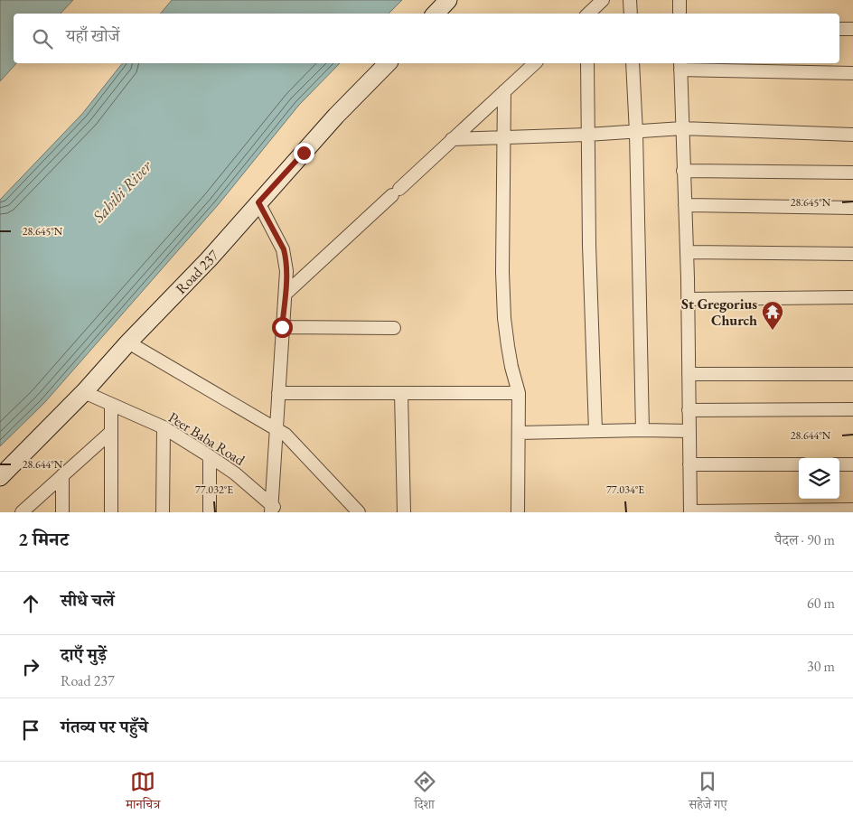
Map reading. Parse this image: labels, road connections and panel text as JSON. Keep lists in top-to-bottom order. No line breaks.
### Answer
{"streets":{"street":["Road 237","Peer Baba Road"]},"crossings":[["Road 237","Peer Baba Road"]],"water":["Sahibi River"],"places":{"temple":["St Gregorius Church"]},"page":{"search":"यहाँ खोजें","heading":["2 मिनट","पैदल · 90 m"],"list":[["सीधे चलें","60 m"],["दाएँ मुड़ें","Road 237","30 m"],"गंतव्य पर पहुँचे"],"nav":["मानचित्र","दिशा","सहेजे गए"]},"coordinates":["28.645°N","28.644°N","77.032°E","77.034°E"]}
